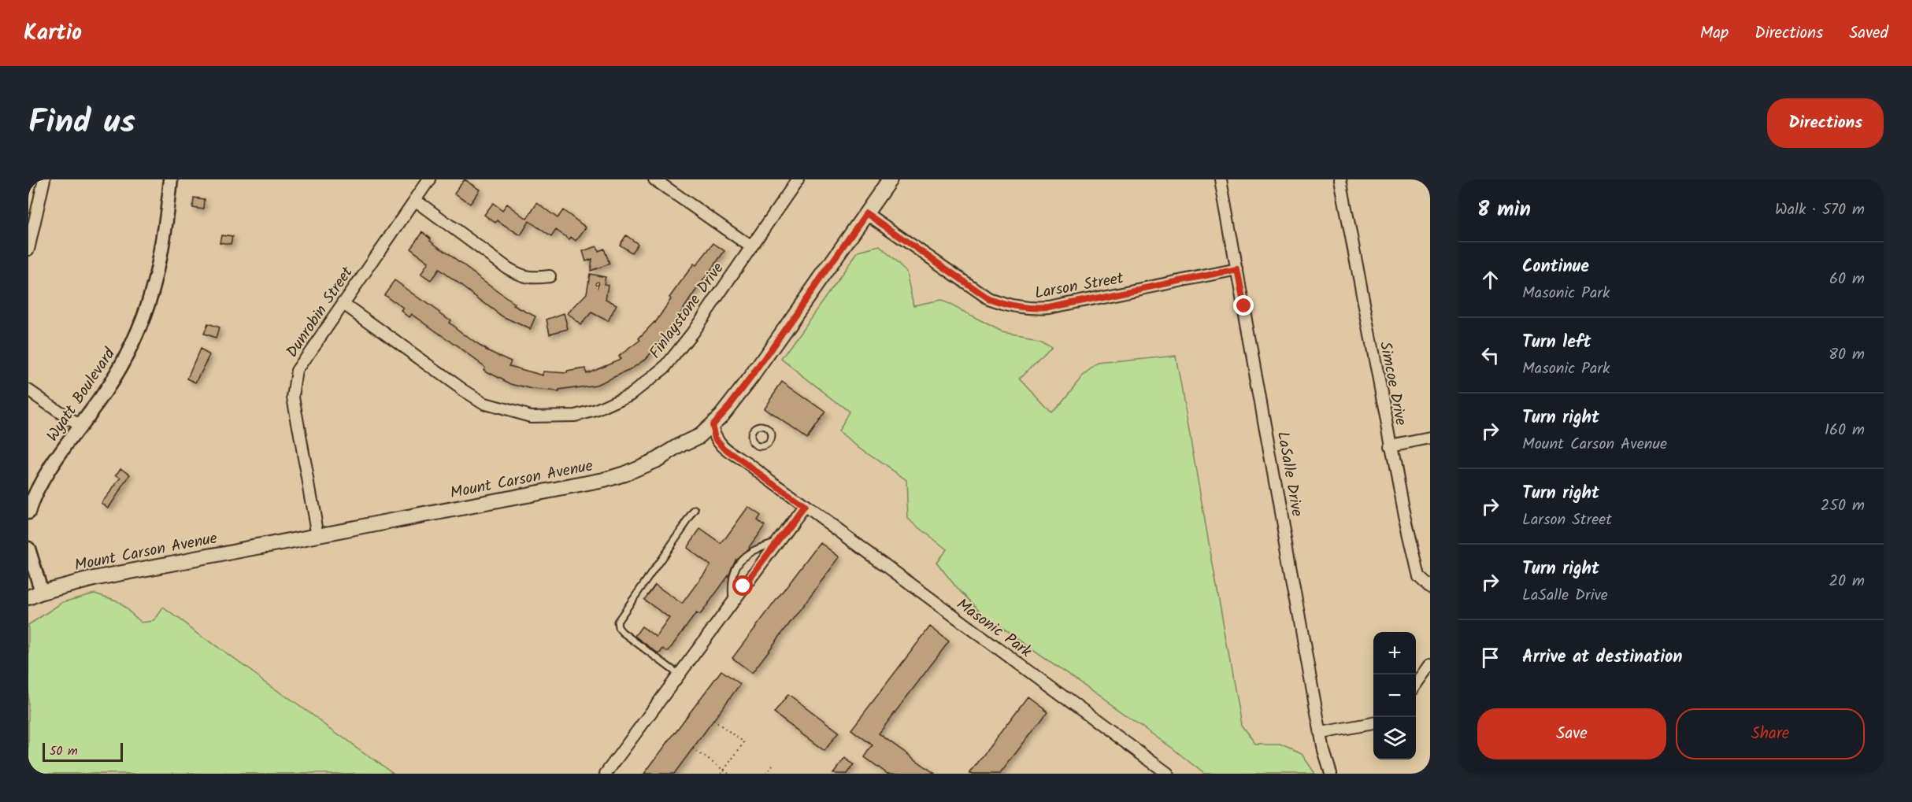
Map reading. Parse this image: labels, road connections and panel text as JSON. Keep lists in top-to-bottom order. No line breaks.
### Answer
{"streets":{"main road":["Mount Carson Avenue"],"street":["Larson Street","Finlaystone Drive","Dunrobin Street","Simcoe Drive","Wyatt Boulevard","LaSalle Drive","Masonic Park"]},"crossings":[["Larson Street","LaSalle Drive"],["Larson Street","Mount Carson Avenue"],["Finlaystone Drive","Dunrobin Street"],["Dunrobin Street","Mount Carson Avenue"],["Mount Carson Avenue","Masonic Park"]],"house_numbers":["9"],"scale_bar":"50 m","page":{"header":"Kartio","nav":["Map","Directions","Saved"],"title":"Find us","buttons":["Directions",["Save","Share"]],"heading":["8 min","Walk · 570 m"],"list":[["Continue","Masonic Park","60 m"],["Turn left","Masonic Park","80 m"],["Turn right","Mount Carson Avenue","160 m"],["Turn right","Larson Street","250 m"],["Turn right","LaSalle Drive","20 m"],"Arrive at destination"],"map_buttons":["+","−"],"scale":"50 m"}}
